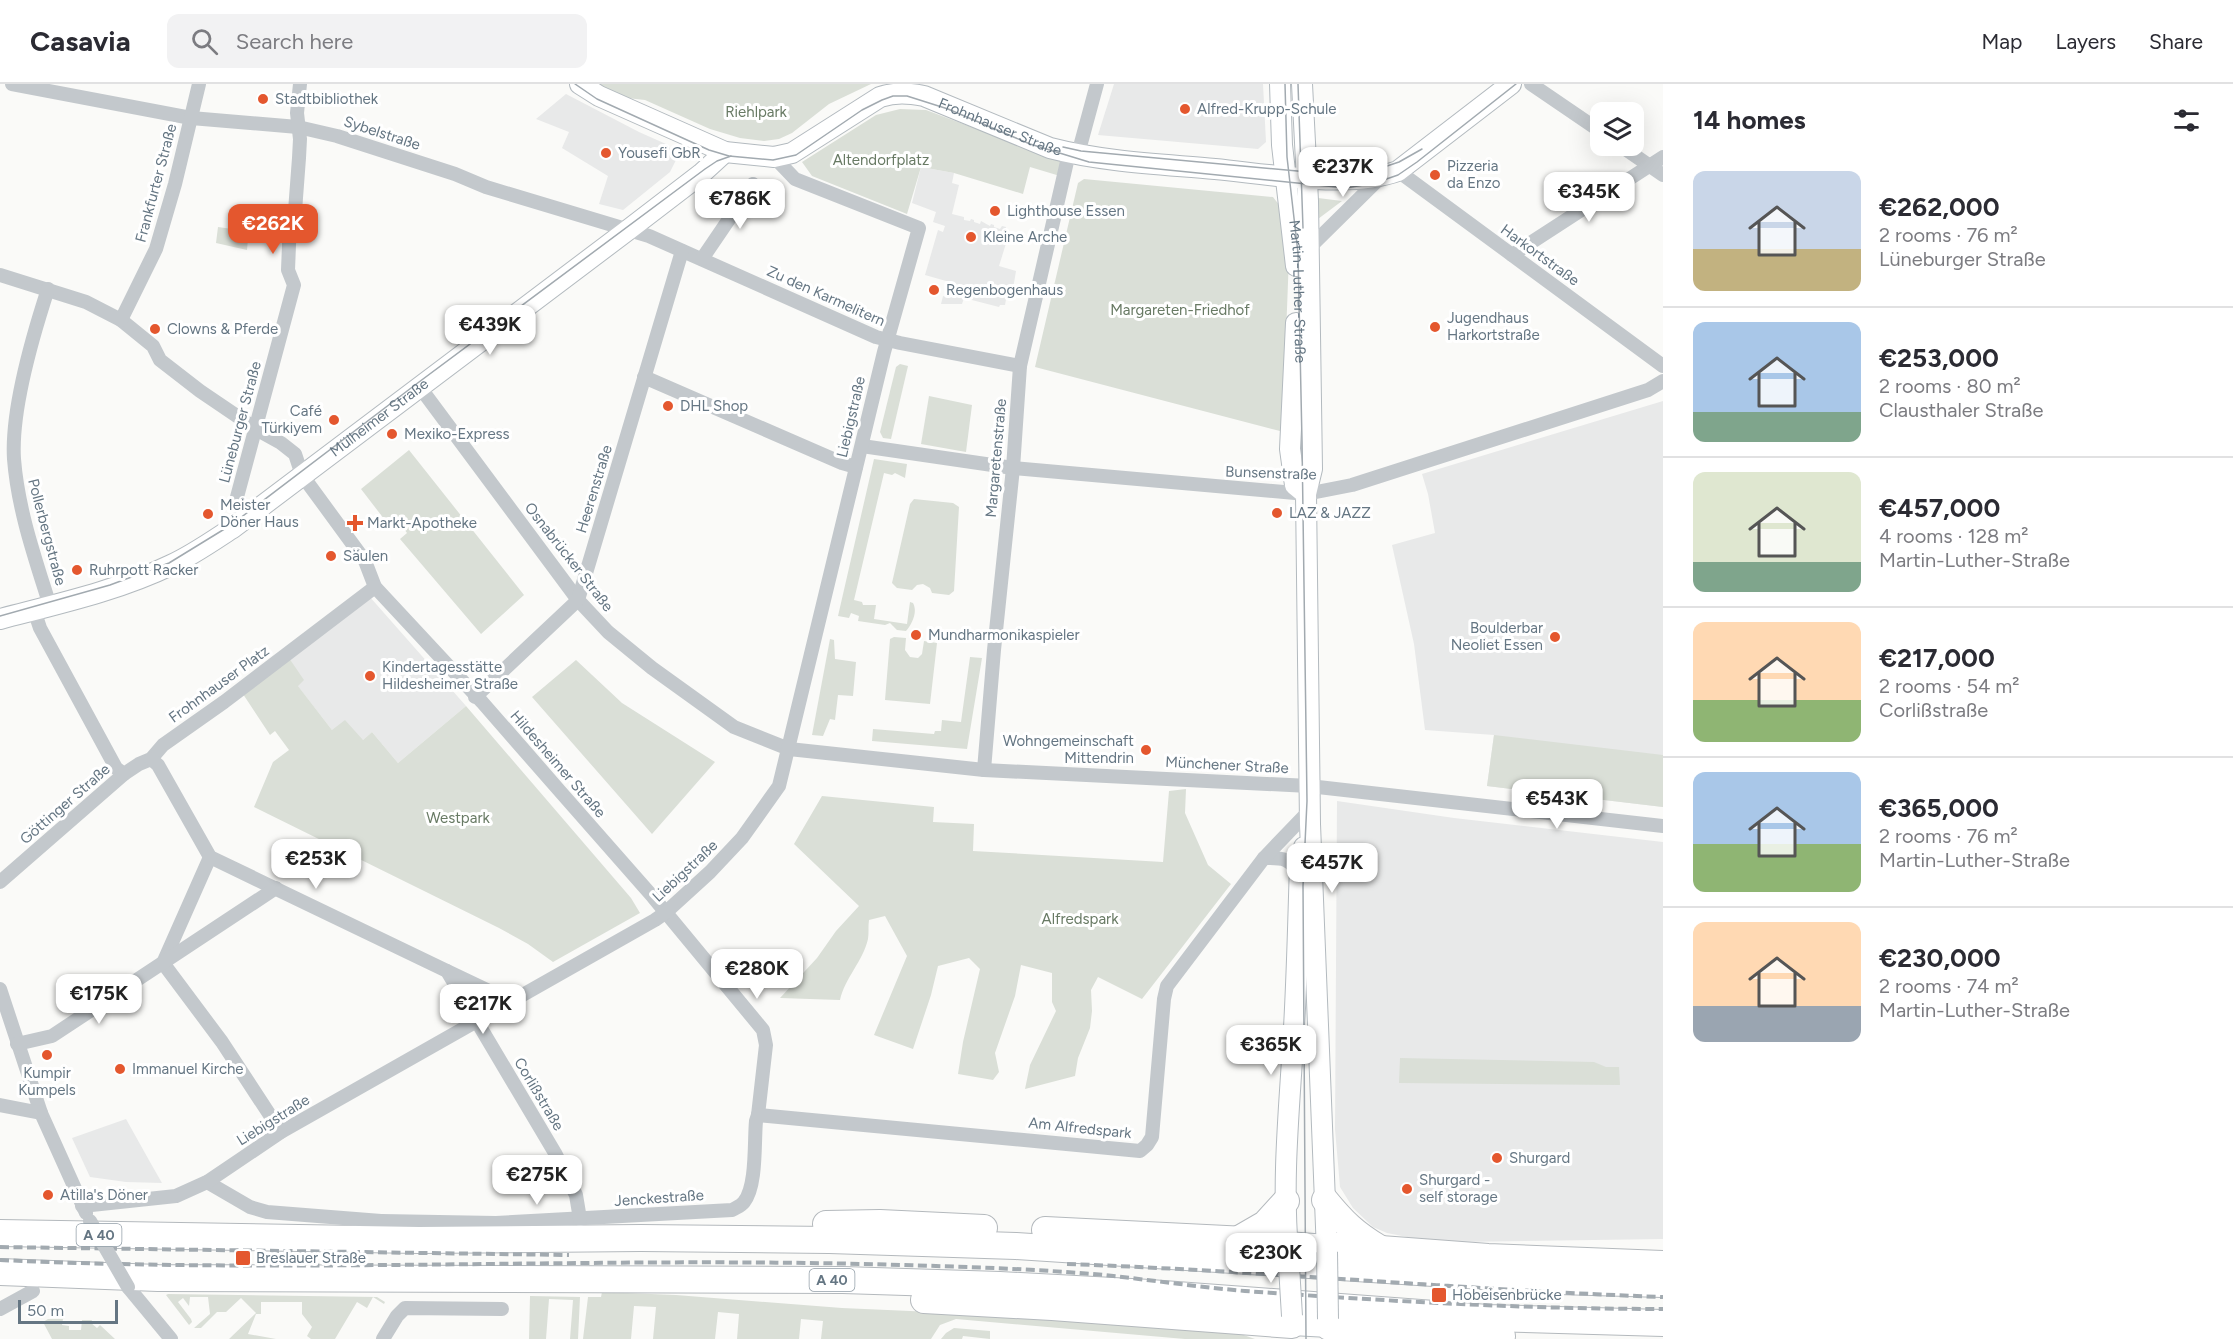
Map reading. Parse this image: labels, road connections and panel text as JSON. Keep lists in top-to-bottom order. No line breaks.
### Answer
{"streets":{"highway":["A 40"],"main road":["Frohnhauser Straße","Martin-Luther-Straße","Mülheimer Straße"],"street":["Sybelstraße","Frankfurter Straße","Harkortstraße","Zu den Karmelitern","Liebigstraße","Lüneburger Straße","Margaretenstraße","Bunsenstraße","Heerenstraße","Pollerbergstraße","Osnabrücker Straße","Frohnhauser Platz","Hildesheimer Straße","Münchener Straße","Göttinger Straße","Corlißstraße","Am Alfredspark","Jenckestraße"]},"crossings":[["Frohnhauser Straße","Harkortstraße"],["Frohnhauser Straße","Martin-Luther-Straße"],["Frohnhauser Straße","Mülheimer Straße"],["Frohnhauser Straße","Liebigstraße"],["Frohnhauser Straße","Margaretenstraße"],["Sybelstraße","Frankfurter Straße"],["Sybelstraße","Zu den Karmelitern"],["Sybelstraße","Mülheimer Straße"],["Sybelstraße","Lüneburger Straße"],["Martin-Luther-Straße","Bunsenstraße"],["Martin-Luther-Straße","Münchener Straße"],["Martin-Luther-Straße","Am Alfredspark"],["Zu den Karmelitern","Mülheimer Straße"],["Zu den Karmelitern","Liebigstraße"],["Zu den Karmelitern","Margaretenstraße"],["Zu den Karmelitern","Heerenstraße"],["Mülheimer Straße","Lüneburger Straße"],["Mülheimer Straße","Pollerbergstraße"],["Mülheimer Straße","Osnabrücker Straße"],["Liebigstraße","Bunsenstraße"],["Liebigstraße","Osnabrücker Straße"],["Liebigstraße","Hildesheimer Straße"],["Liebigstraße","Münchener Straße"],["Liebigstraße","Corlißstraße"],["Liebigstraße","Jenckestraße"],["Margaretenstraße","Bunsenstraße"],["Margaretenstraße","Münchener Straße"],["Heerenstraße","Osnabrücker Straße"],["Osnabrücker Straße","Münchener Straße"],["Frohnhauser Platz","Hildesheimer Straße"],["Frohnhauser Platz","Göttinger Straße"],["Corlißstraße","Jenckestraße"],["Am Alfredspark","Jenckestraße"]],"parks":["Riehlpark","Altendorfplatz","Margareten-Friedhof","Westpark","Alfredspark"],"places":{"other":["Stadtbibliothek","Alfred-Krupp-Schule","Yousefi GbR","Pizzeria da Enzo","Lighthouse Essen","Kleine Arche","Regenbogenhaus","Jugendhaus Harkortstraße","Clowns & Pferde","DHL Shop","Café Türkiyem","Mexiko-Express","LAZ & JAZZ","Meister Döner Haus","Säulen","Ruhrpott Racker","Mundharmonikaspieler","Boulderbar Neoliet Essen","Kindertagesstätte Hildesheimer Straße","Wohngemeinschaft Mittendrin","Kumpir Kumpels","Immanuel Kirche","Shurgard","Shurgard - self storage","Atilla's Döner"],"health":["Markt-Apotheke"],"transit":["Breslauer Straße","Hobeisenbrücke"]},"scale_bar":"50 m","page":{"header":"Casavia","search":"Search here","nav":["Map","Layers","Share"],"heading":"14 homes","price":["€237K","€345K","€786K","€262K","€439K","€543K","€253K","€457K","€280K","€175K","€217K","€365K","€275K","€230K"],"list":[{"name":"€262,000","note":"2 rooms · 76 m² · Lüneburger Straße"},{"name":"€253,000","note":"2 rooms · 80 m² · Clausthaler Straße"},{"name":"€457,000","note":"4 rooms · 128 m² · Martin-Luther-Straße"},{"name":"€217,000","note":"2 rooms · 54 m² · Corlißstraße"},{"name":"€365,000","note":"2 rooms · 76 m² · Martin-Luther-Straße"},{"name":"€230,000","note":"2 rooms · 74 m² · Martin-Luther-Straße"}],"scale":"50 m"}}
